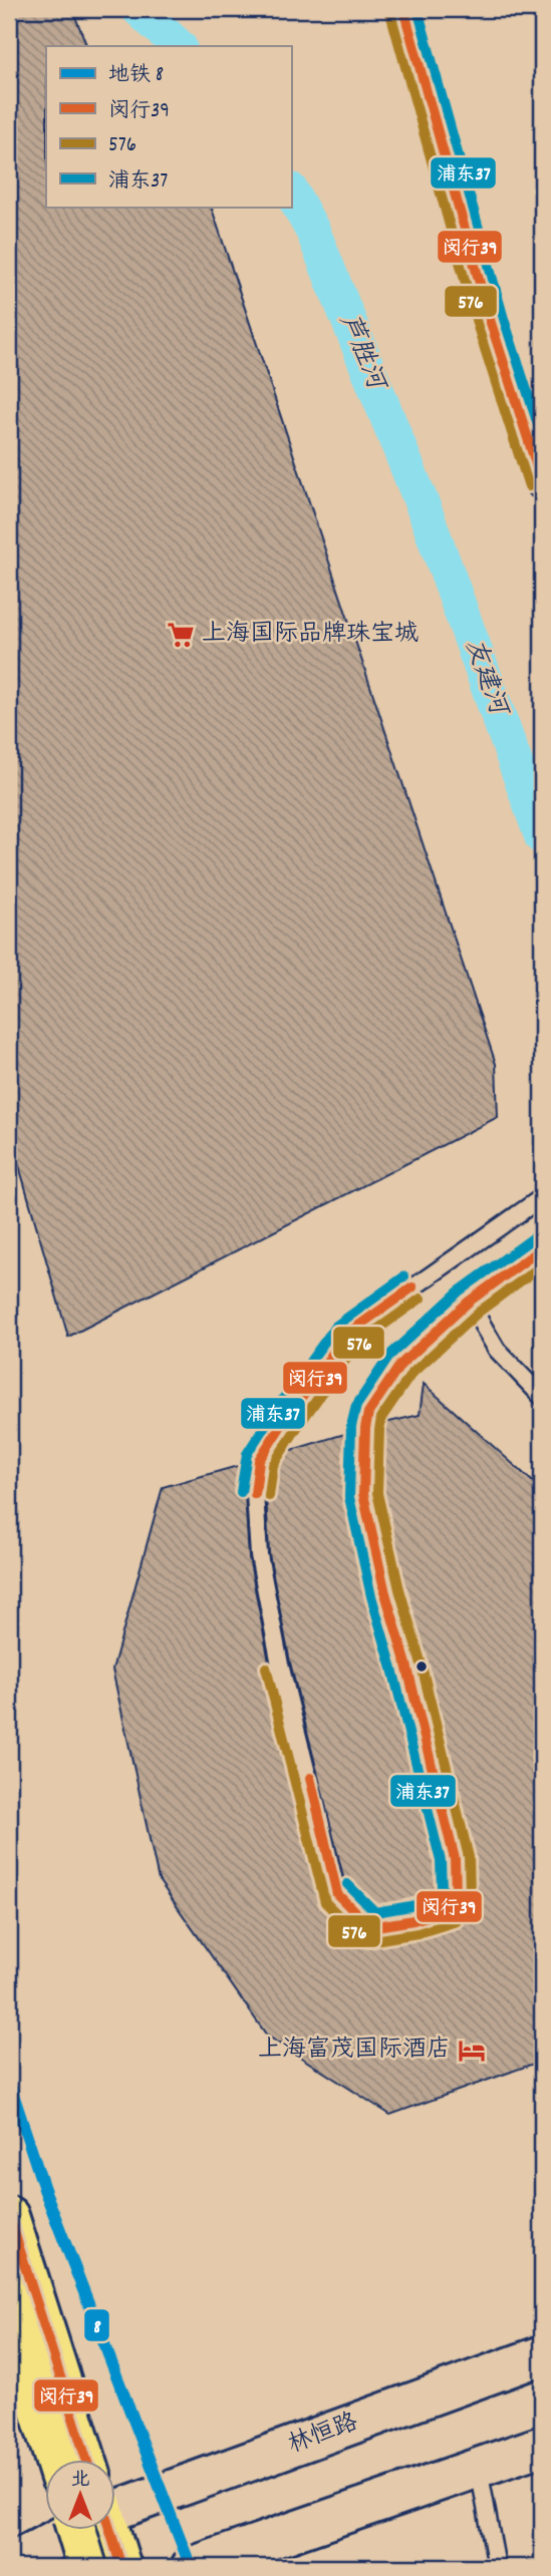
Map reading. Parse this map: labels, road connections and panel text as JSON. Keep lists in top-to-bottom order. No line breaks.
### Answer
{"streets":{"main road":["林恒路"]},"water":["芦胜河","友建河"],"places":{"supermarket":["上海国际品牌珠宝城"],"hotel":["上海富茂国际酒店"]},"lines":["transit line 闵行39","transit line 浦东37","transit line 576","metro line 8"],"legend":["地铁 8","闵行39","576","浦东37"],"north":"top"}
